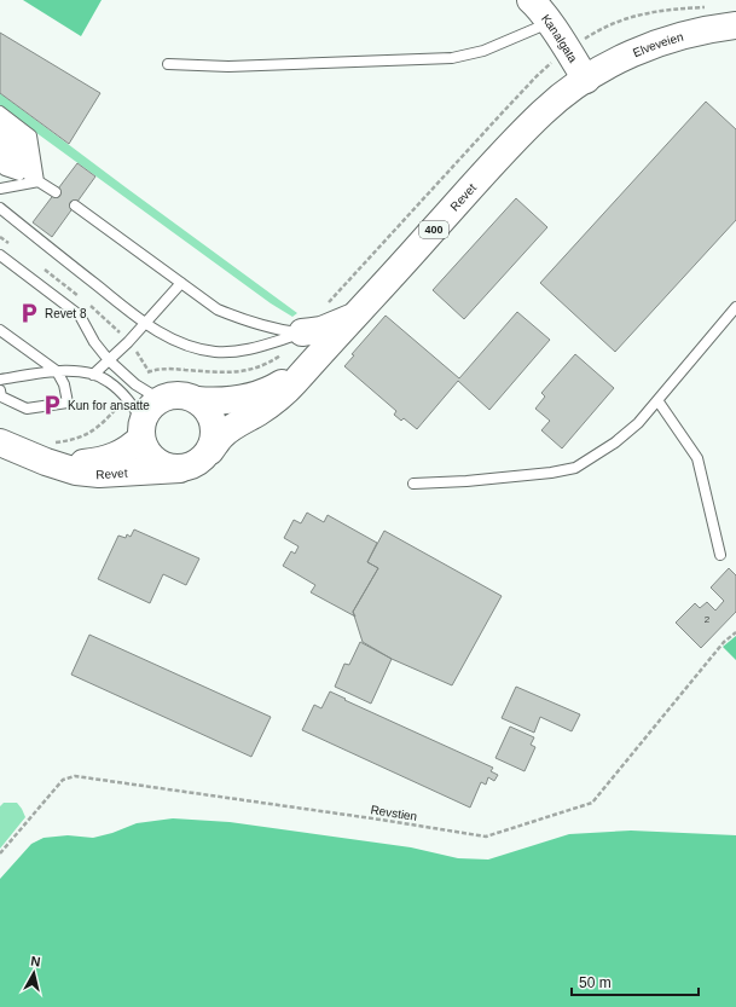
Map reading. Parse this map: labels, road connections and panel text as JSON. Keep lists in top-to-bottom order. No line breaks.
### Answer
{"streets":{"main road":["Kanalgata","Elveveien","Revet","400"],"path":["Revstien"]},"crossings":[["Kanalgata","Elveveien"],["Kanalgata","Revet"],["Elveveien","Revet"],["Revet","400"]],"places":{"parking":["Revet 8","Kun for ansatte"]},"house_numbers":["2"],"scale_bar":"50 m","north":"top"}
